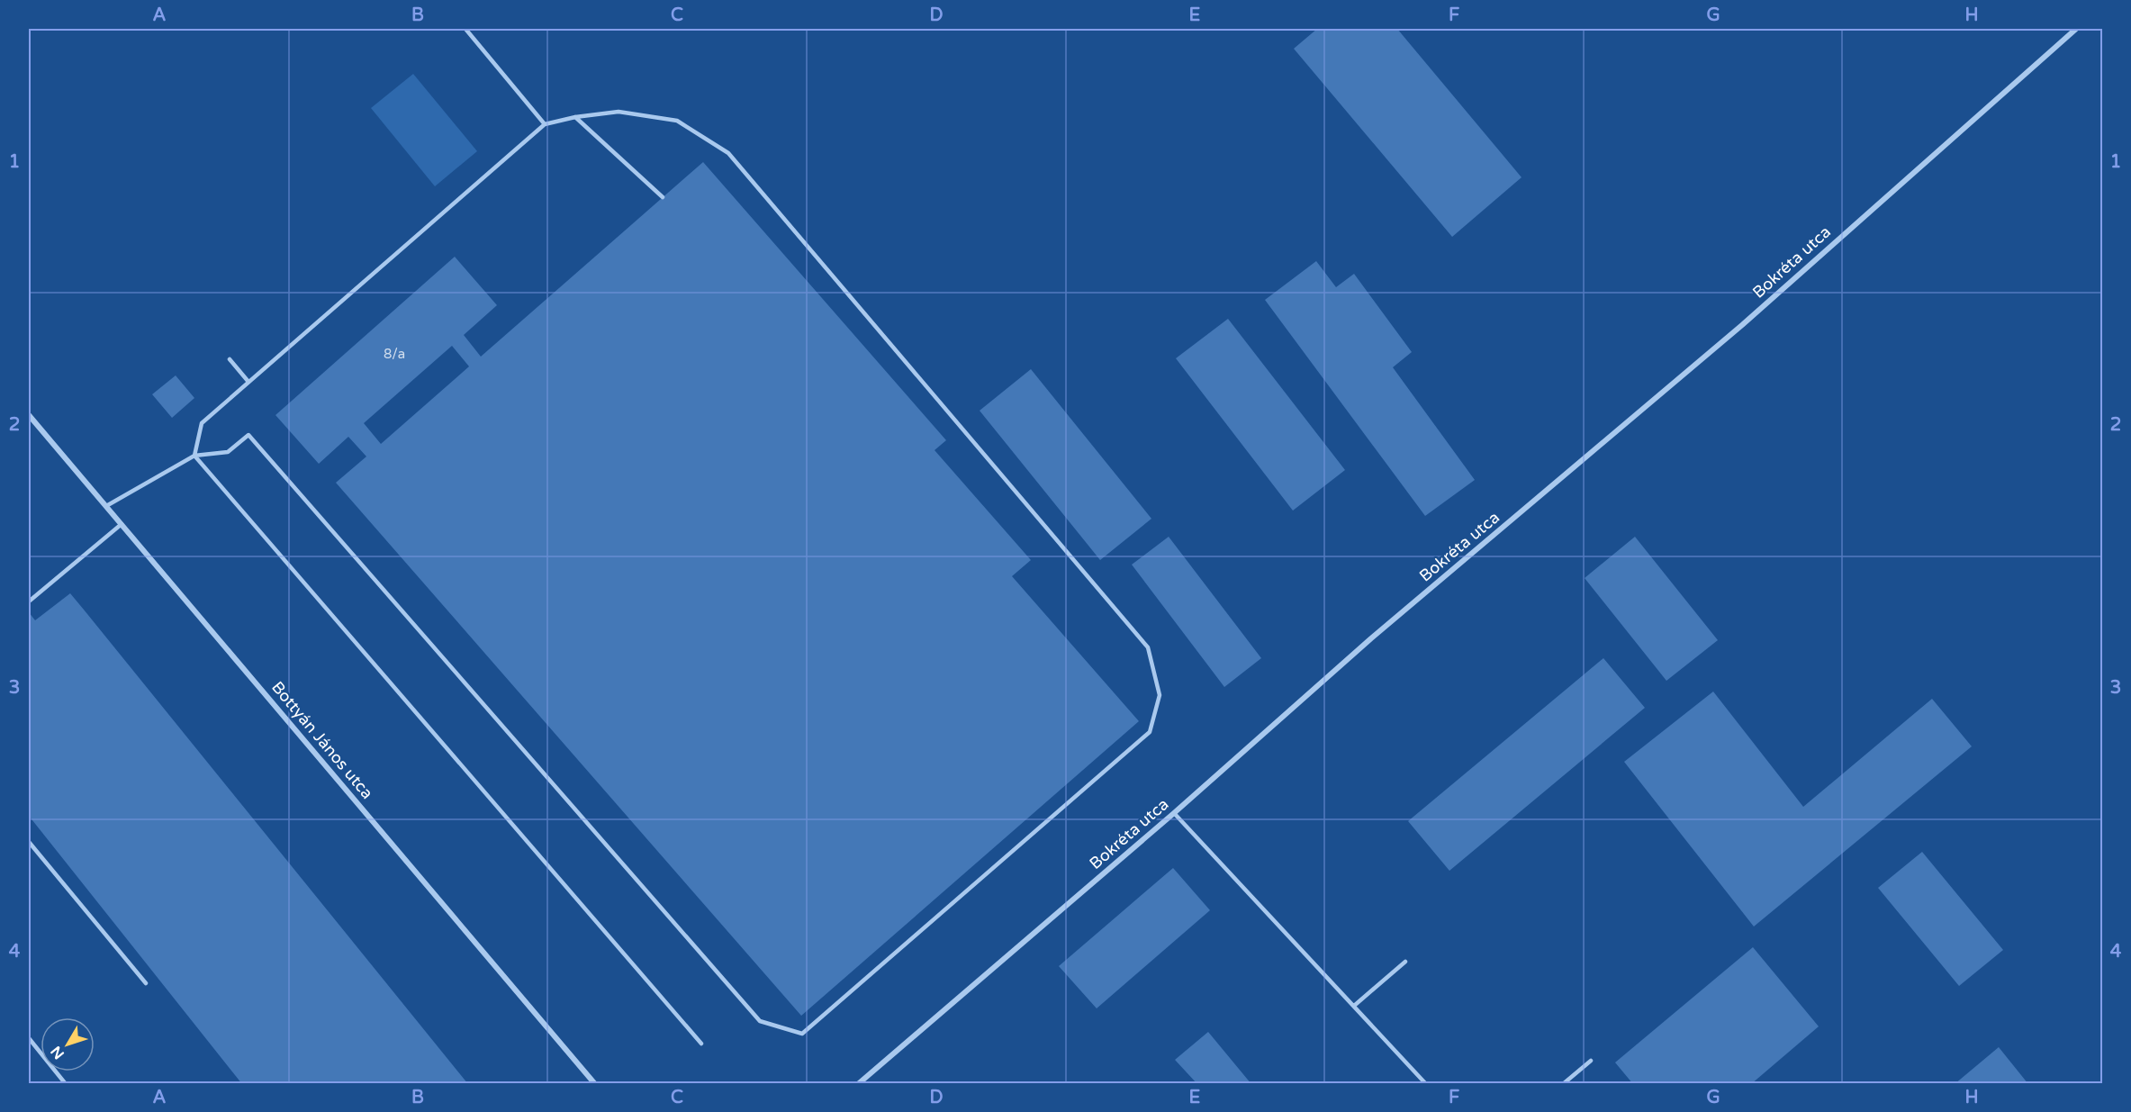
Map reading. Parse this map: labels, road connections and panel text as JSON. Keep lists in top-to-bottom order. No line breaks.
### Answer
{"streets":{"street":["Bokréta utca","Bottyán János utca"]},"house_numbers":["8/a"],"north":"bottom left","grid":{"columns":["A","B","C","D","E","F","G","H"],"rows":["1","2","3","4"]}}
